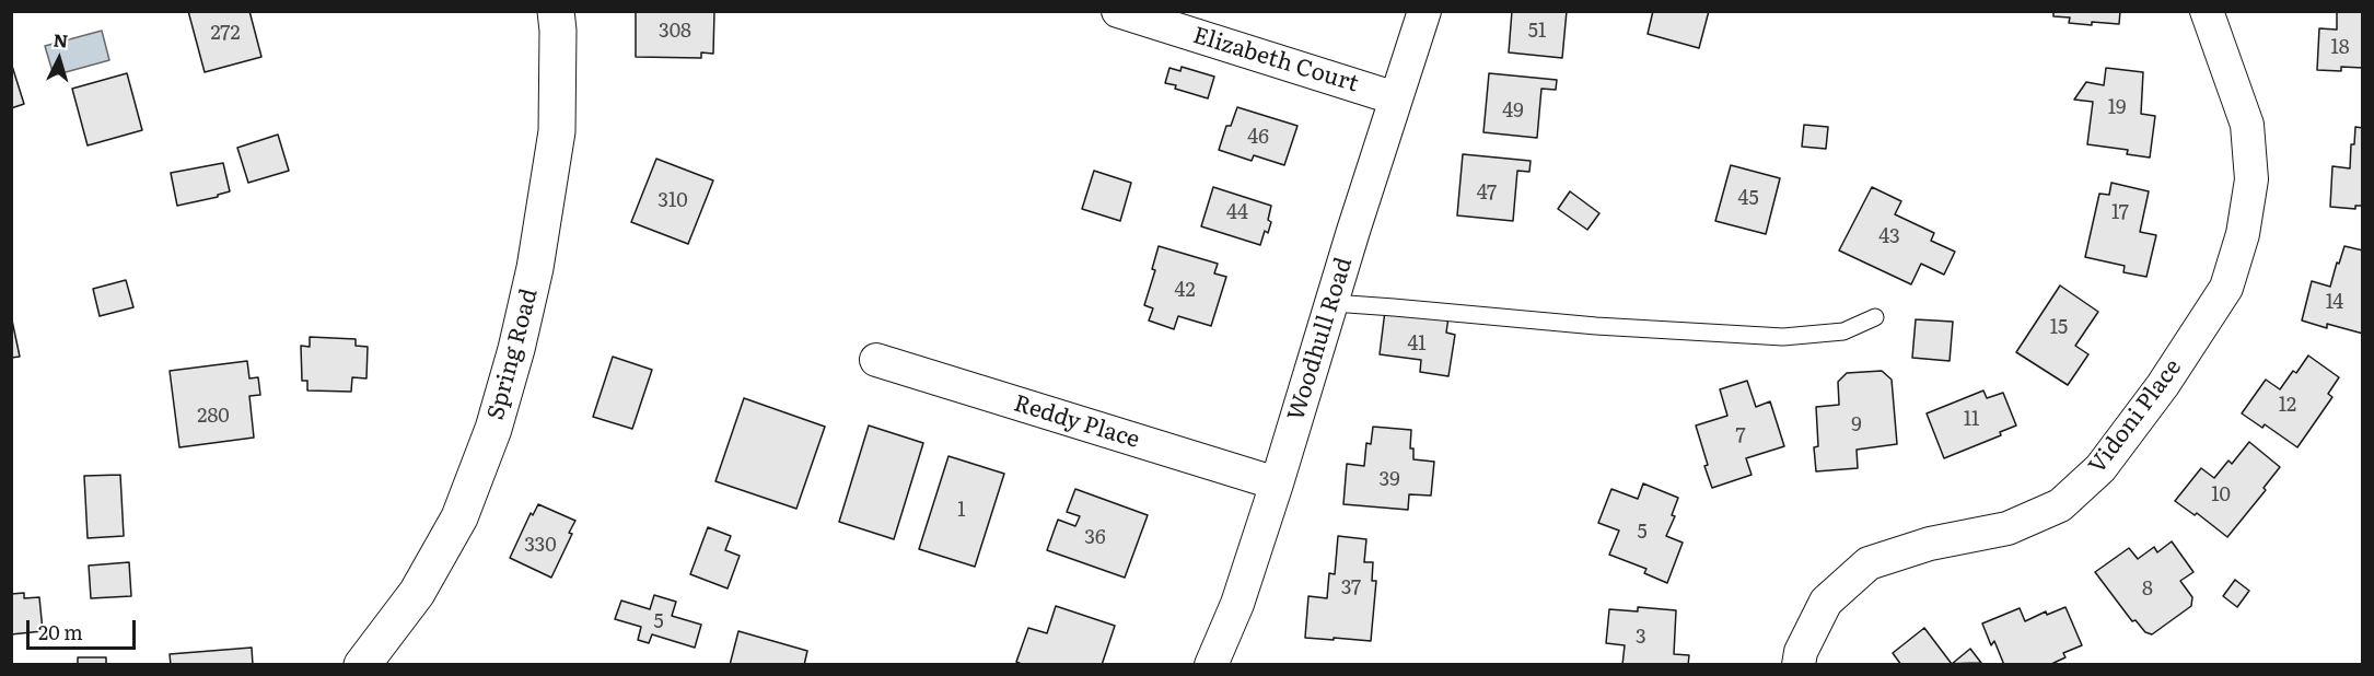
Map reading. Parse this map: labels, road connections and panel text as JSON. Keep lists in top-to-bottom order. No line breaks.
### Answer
{"streets":{"main road":["Spring Road"],"street":["Elizabeth Court","Woodhull Road","Vidoni Place","Reddy Place"]},"crossings":[["Elizabeth Court","Woodhull Road"],["Woodhull Road","Reddy Place"]],"house_numbers":["308","51","272","18","19","49","46","47","45","310","44","17","43","42","14","15","41","12","280","11","9","7","39","10","1","5","36","330","37","8","5","3"],"scale_bar":"20 m","north":"top"}
